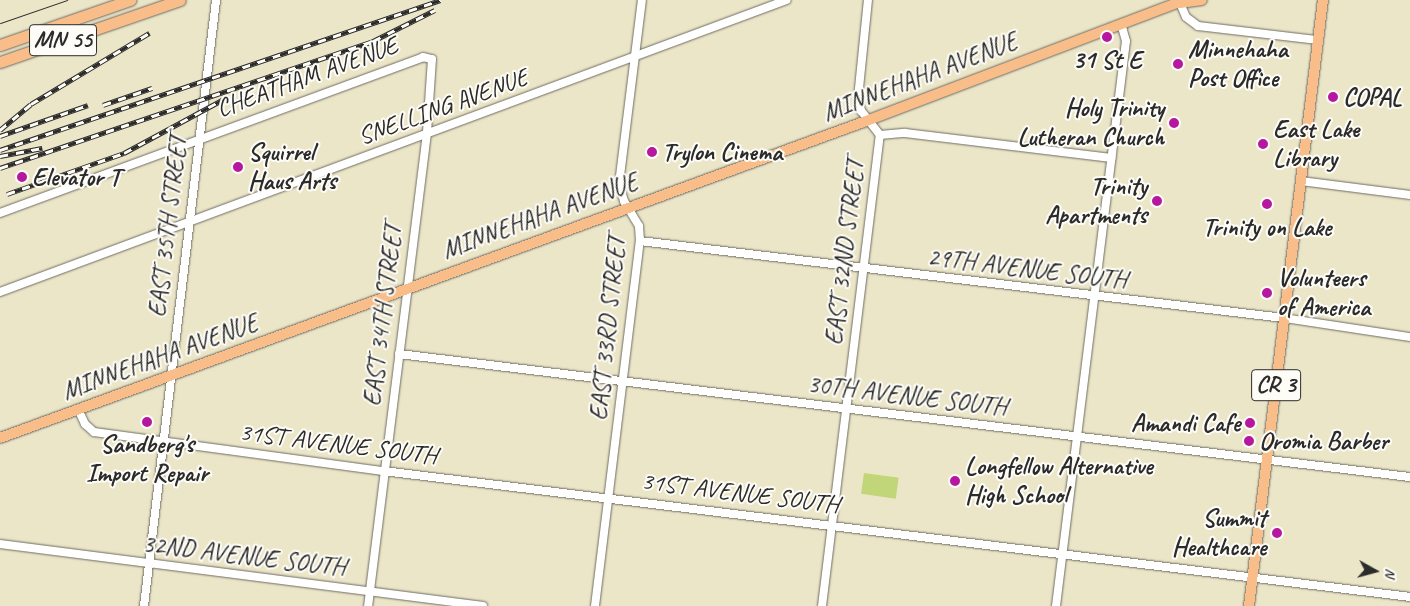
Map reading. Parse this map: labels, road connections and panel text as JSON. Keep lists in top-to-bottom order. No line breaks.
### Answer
{"streets":{"highway":["MN 55"],"main road":["MINNEHAHA AVENUE","CR 3"],"street":["CHEATHAM AVENUE","SNELLING AVENUE","EAST 35TH STREET","EAST 32ND STREET","29TH AVENUE SOUTH","EAST 34TH STREET","EAST 33RD STREET","30TH AVENUE SOUTH","31ST AVENUE SOUTH","32ND AVENUE SOUTH"]},"crossings":[["CHEATHAM AVENUE","EAST 35TH STREET"],["CHEATHAM AVENUE","EAST 34TH STREET"],["MINNEHAHA AVENUE","EAST 35TH STREET"],["MINNEHAHA AVENUE","EAST 32ND STREET"],["MINNEHAHA AVENUE","EAST 34TH STREET"],["MINNEHAHA AVENUE","EAST 33RD STREET"],["MINNEHAHA AVENUE","31ST AVENUE SOUTH"],["SNELLING AVENUE","EAST 35TH STREET"],["SNELLING AVENUE","EAST 34TH STREET"],["SNELLING AVENUE","EAST 33RD STREET"],["EAST 35TH STREET","31ST AVENUE SOUTH"],["EAST 35TH STREET","32ND AVENUE SOUTH"],["EAST 32ND STREET","29TH AVENUE SOUTH"],["EAST 32ND STREET","30TH AVENUE SOUTH"],["EAST 32ND STREET","31ST AVENUE SOUTH"],["29TH AVENUE SOUTH","EAST 33RD STREET"],["29TH AVENUE SOUTH","CR 3"],["EAST 34TH STREET","30TH AVENUE SOUTH"],["EAST 34TH STREET","31ST AVENUE SOUTH"],["EAST 34TH STREET","32ND AVENUE SOUTH"],["EAST 33RD STREET","30TH AVENUE SOUTH"],["EAST 33RD STREET","31ST AVENUE SOUTH"],["CR 3","30TH AVENUE SOUTH"],["CR 3","31ST AVENUE SOUTH"]],"places":["31 St E","Minnehaha Post Office","COPAL","Holy Trinity Lutheran Church","East Lake Library","Trylon Cinema","Squirrel Haus Arts","Elevator T","Trinity Apartments","Trinity on Lake","Volunteers of America","Sandberg's Import Repair","Amandi Cafe","Oromia Barber","Longfellow Alternative High School","Summit Healthcare"],"north":"right"}
